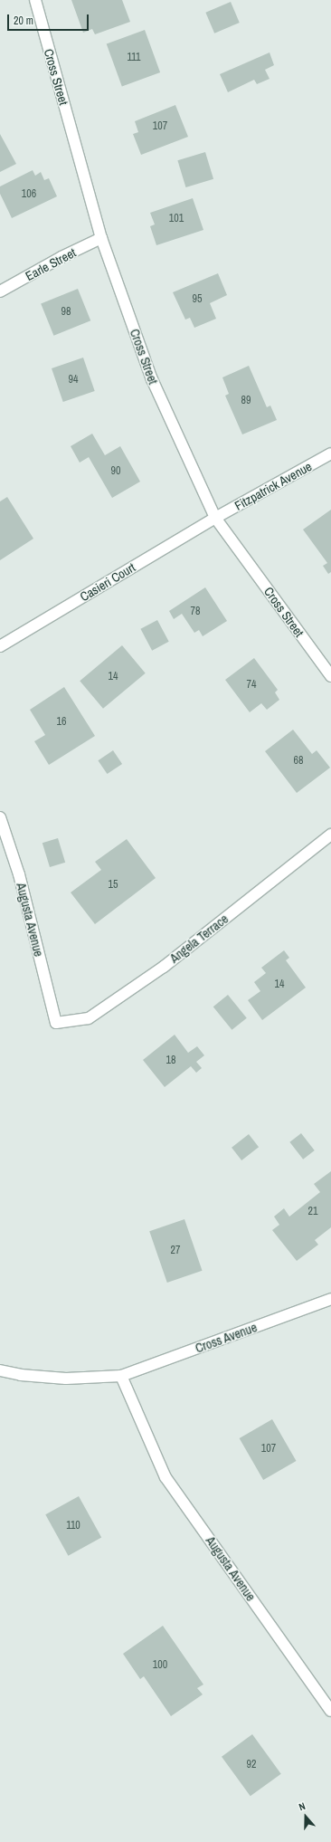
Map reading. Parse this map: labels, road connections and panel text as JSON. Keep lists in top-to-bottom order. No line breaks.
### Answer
{"streets":{"street":["Cross Street","Earle Street","Fitzpatrick Avenue","Casieri Court","Augusta Avenue","Angela Terrace","Cross Avenue"]},"crossings":[["Cross Street","Earle Street"],["Cross Street","Fitzpatrick Avenue"],["Cross Street","Casieri Court"],["Fitzpatrick Avenue","Casieri Court"],["Augusta Avenue","Angela Terrace"],["Augusta Avenue","Cross Avenue"]],"house_numbers":["111","107","106","101","95","98","94","89","90","78","14","74","16","68","15","14","18","21","27","107","110","100","92"],"scale_bar":"20 m","north":"top"}
